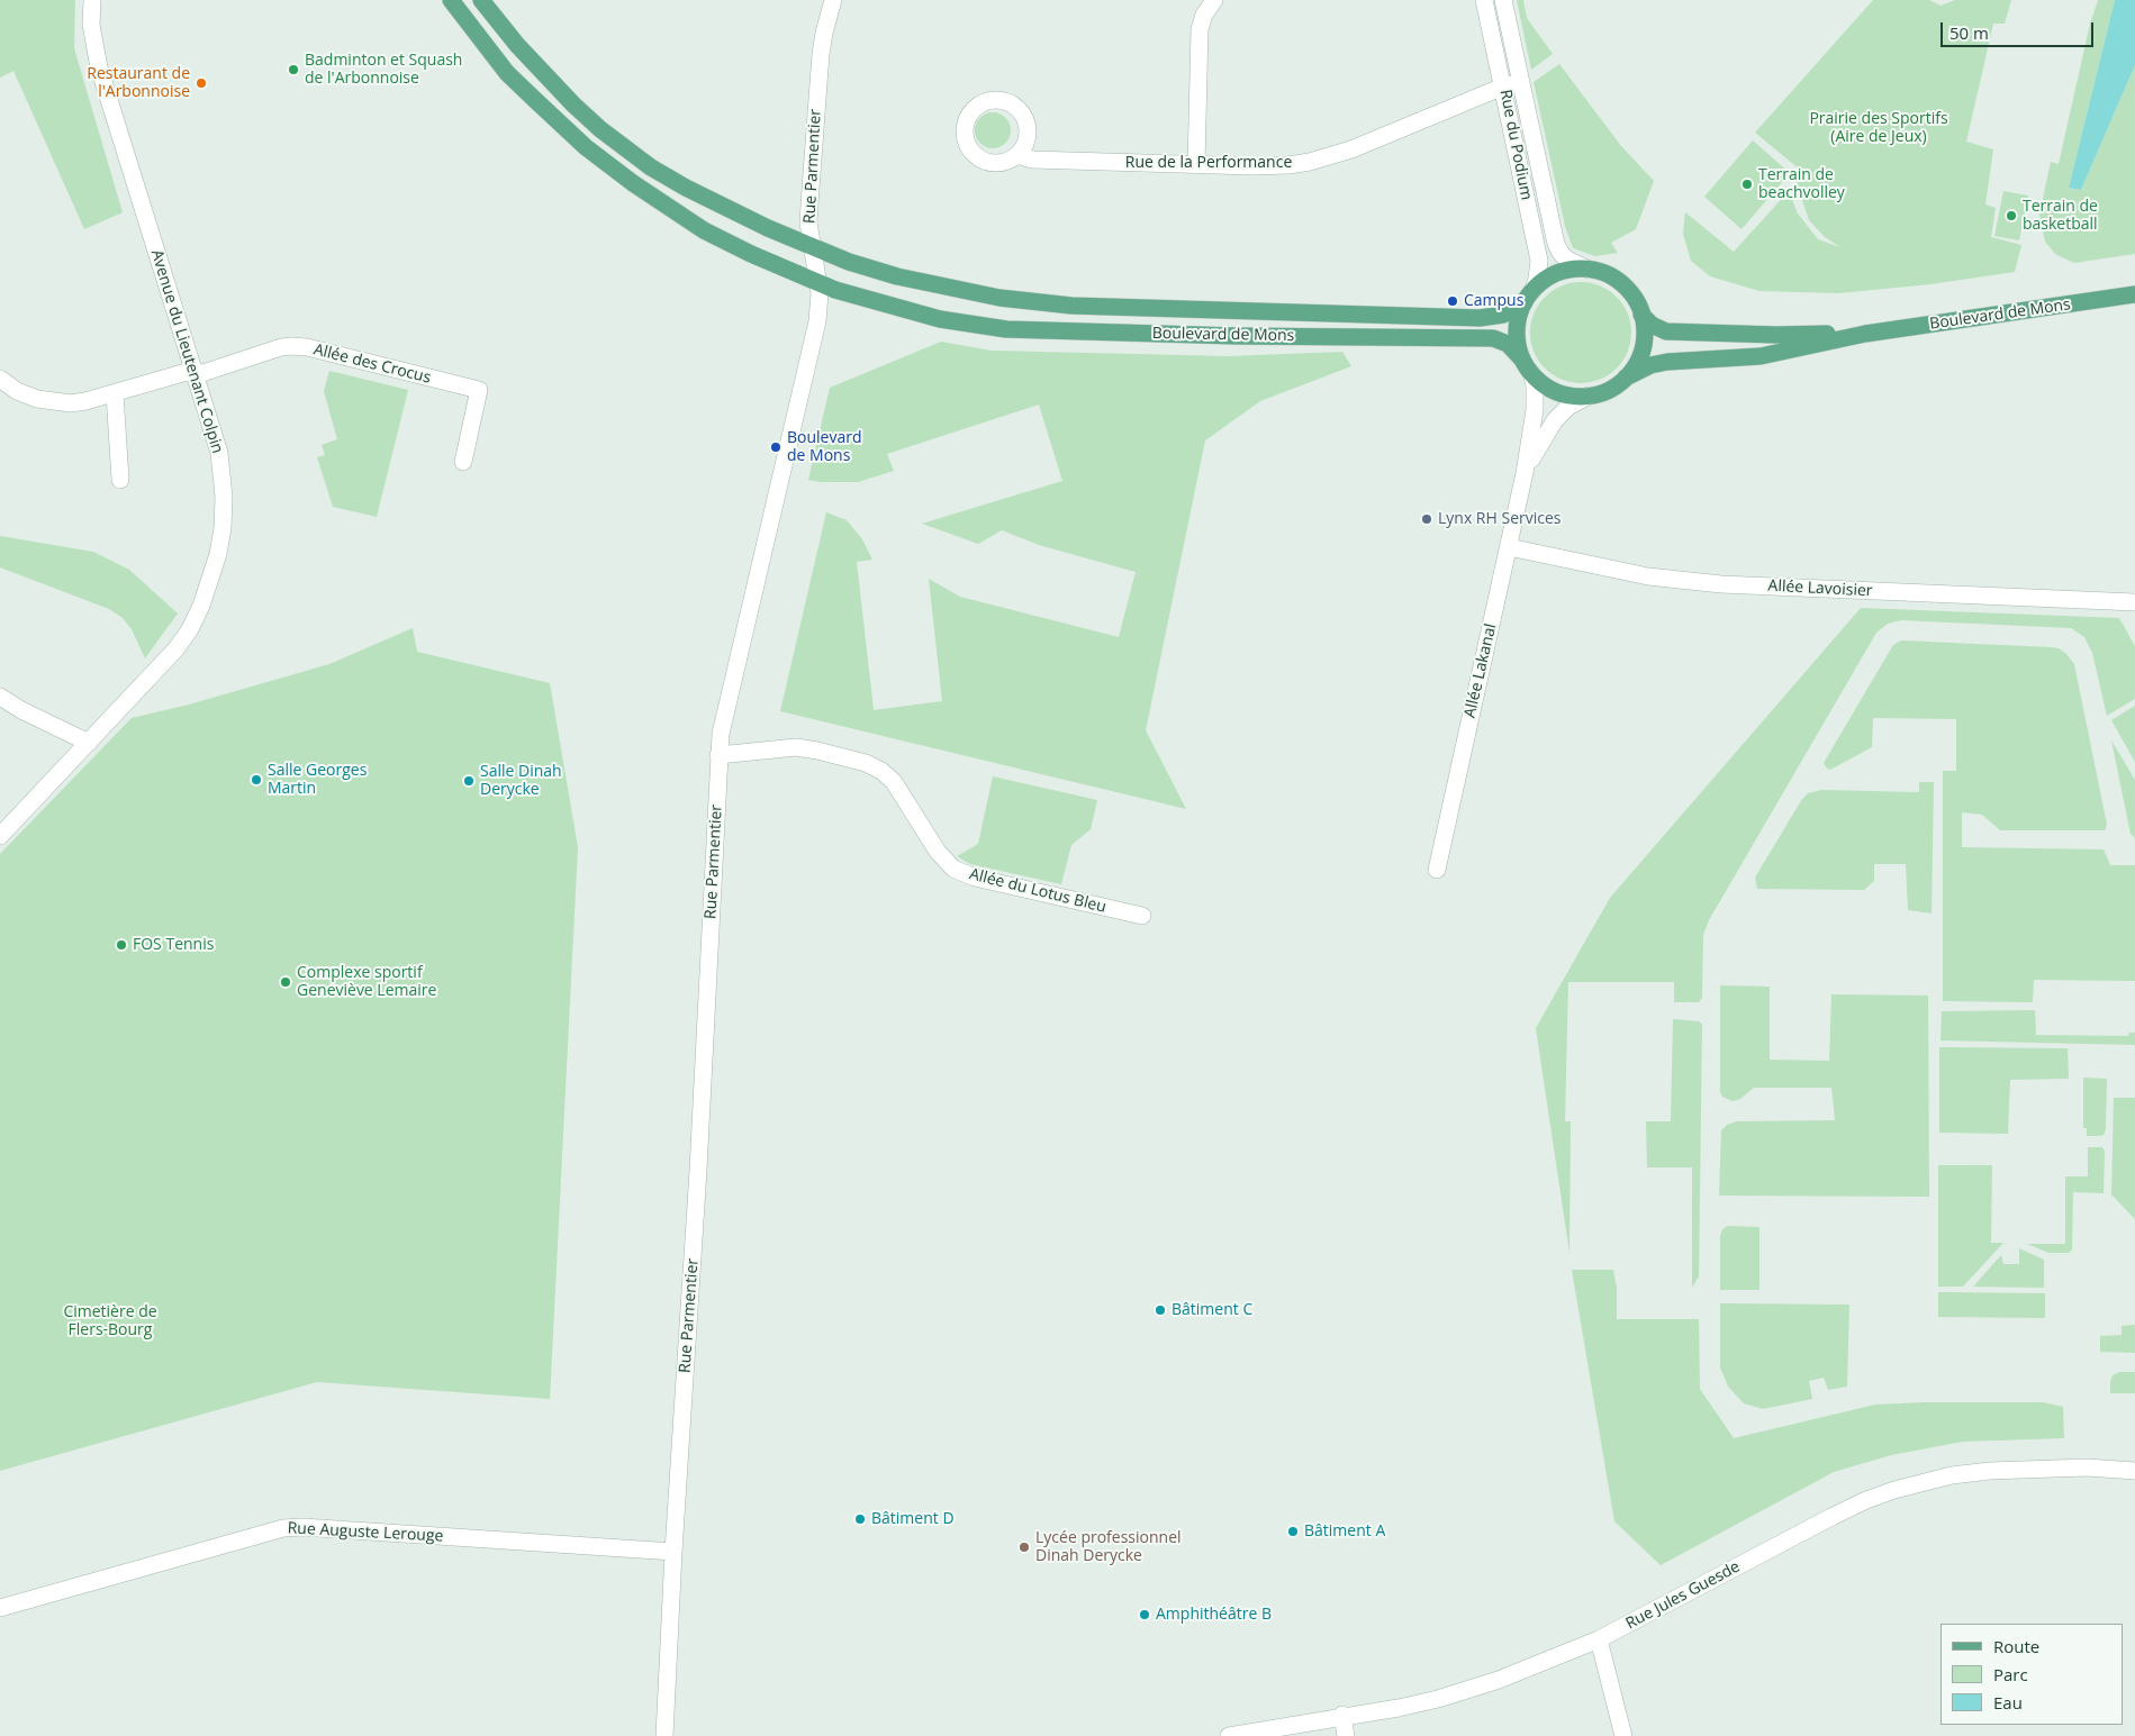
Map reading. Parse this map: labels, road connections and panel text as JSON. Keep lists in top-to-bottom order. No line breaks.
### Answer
{"streets":{"main road":["Boulevard de Mons"],"street":["Rue du Podium","Rue de la Performance","Rue Parmentier","Avenue du Lieutenant Colpin","Allée des Crocus","Allée Lavoisier","Allée Lakanal","Allée du Lotus Bleu","Rue Auguste Lerouge","Rue Jules Guesde"]},"crossings":[["Rue du Podium","Rue de la Performance"],["Rue du Podium","Boulevard de Mons"],["Rue du Podium","Allée Lakanal"],["Rue Parmentier","Boulevard de Mons"],["Rue Parmentier","Allée du Lotus Bleu"],["Rue Parmentier","Rue Auguste Lerouge"],["Boulevard de Mons","Allée Lakanal"],["Avenue du Lieutenant Colpin","Allée des Crocus"],["Allée Lavoisier","Allée Lakanal"]],"parks":["Prairie des Sportifs (Aire de Jeux)","Cimetière de Flers-Bourg"],"places":["Badminton et Squash de l'Arbonnoise","Restaurant de l'Arbonnoise","Terrain de beachvolley","Terrain de basketball","Campus","Boulevard de Mons","Lynx RH Services","Salle Georges Martin","Salle Dinah Derycke","FOS Tennis","Complexe sportif Geneviève Lemaire","Bâtiment C","Bâtiment D","Bâtiment A","Lycée professionnel Dinah Derycke","Amphithéâtre B"],"legend":["Route","Parc","Eau"],"scale_bar":"50 m"}
